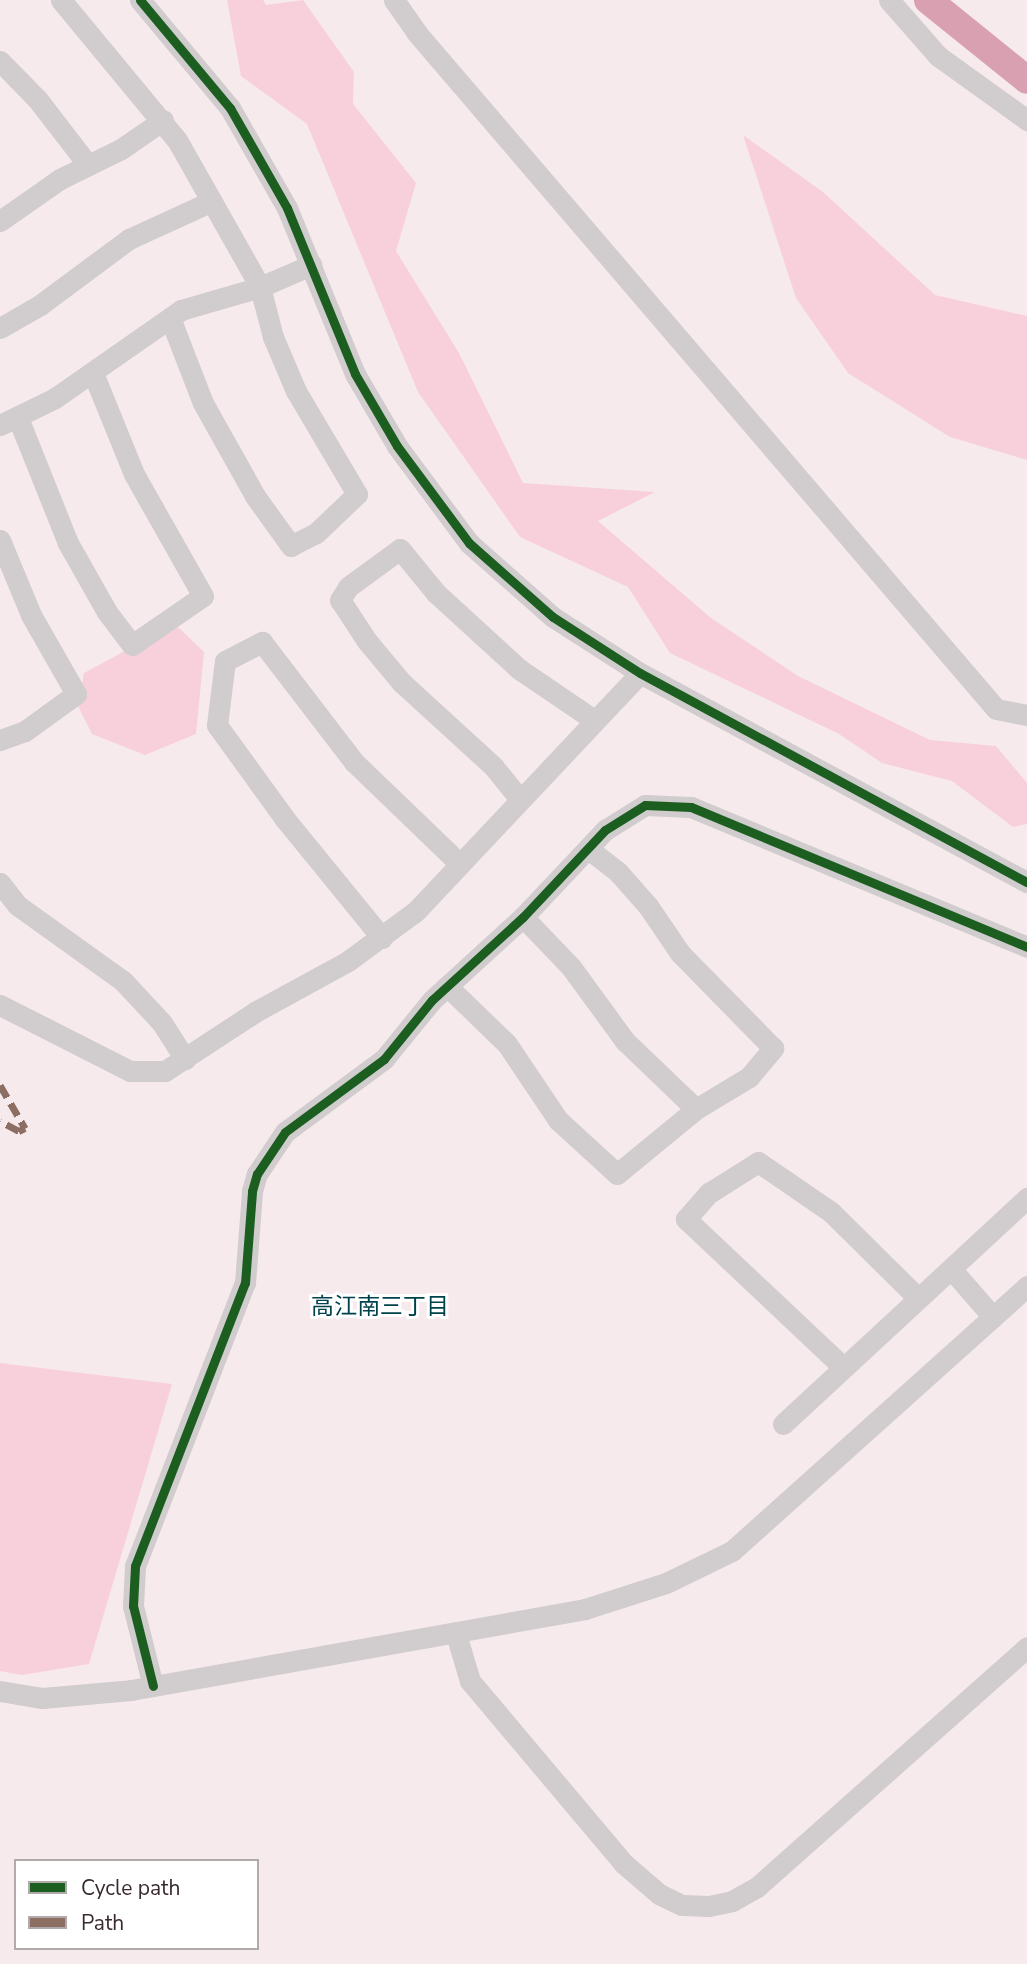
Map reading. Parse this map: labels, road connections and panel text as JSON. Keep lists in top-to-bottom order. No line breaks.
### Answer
{"districts":["高江南三丁目"],"legend":["Cycle path","Path"]}
